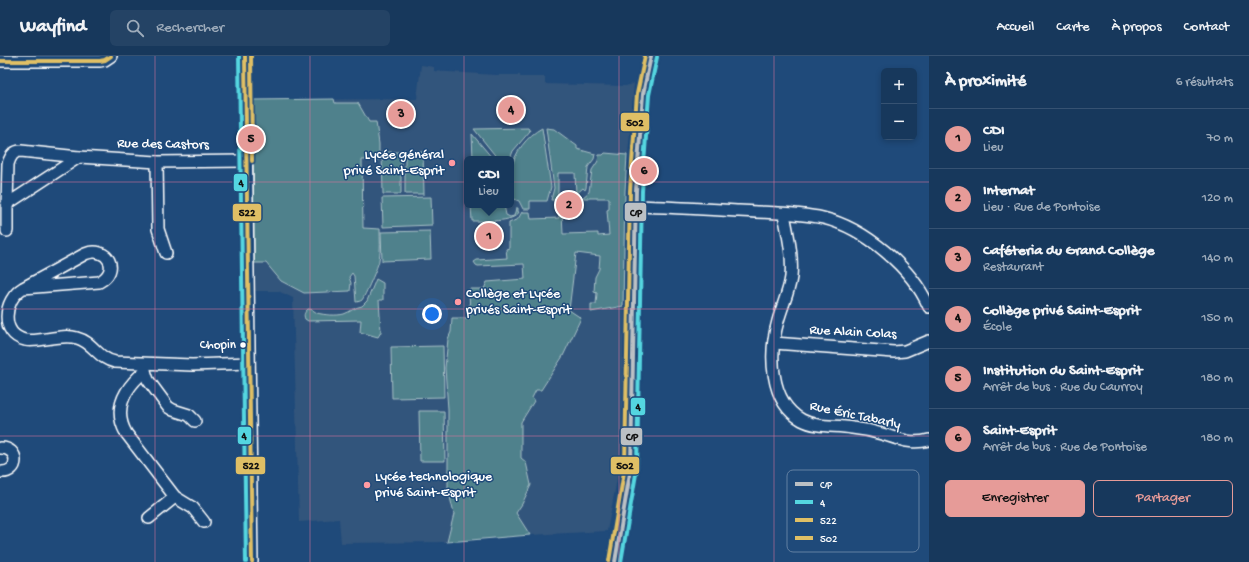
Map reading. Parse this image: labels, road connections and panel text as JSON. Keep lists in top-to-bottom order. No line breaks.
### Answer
{"streets":{"street":["Rue des Castors","Rue Alain Colas","Rue Éric Tabarly"]},"crossings":[["Rue Alain Colas","Rue Éric Tabarly"]],"places":["Lycée général privé Saint-Esprit","Collège et Lycée privés Saint-Esprit","Chopin","Lycée technologique privé Saint-Esprit"],"lines":["transit line CP","transit line 4","transit line 522","transit line 502"],"legend":["CP","4","522","502"],"page":{"header":"Wayfind","search":"Rechercher","nav":["Accueil","Carte","À propos","Contact"],"heading":["À proximité","6 résultats"],"map_buttons":["+","−"],"pins":["4","3","5","6","2","1"],"list":[{"mark":"1","name":"CDI","note":"Lieu","value":"70 m"},{"mark":"2","name":"Internat","note":"Lieu · Rue de Pontoise","value":"120 m"},{"mark":"3","name":"Caféteria du Grand Collège","note":"Restaurant","value":"140 m"},{"mark":"4","name":"Collège privé Saint-Esprit","note":"École","value":"150 m"},{"mark":"5","name":"Institution du Saint-Esprit","note":"Arrêt de bus · Rue du Caurroy","value":"180 m"},{"mark":"6","name":"Saint-Esprit","note":"Arrêt de bus · Rue de Pontoise","value":"180 m"}],"popup":["CDI","Lieu"],"buttons":["Enregistrer","Partager"]}}
